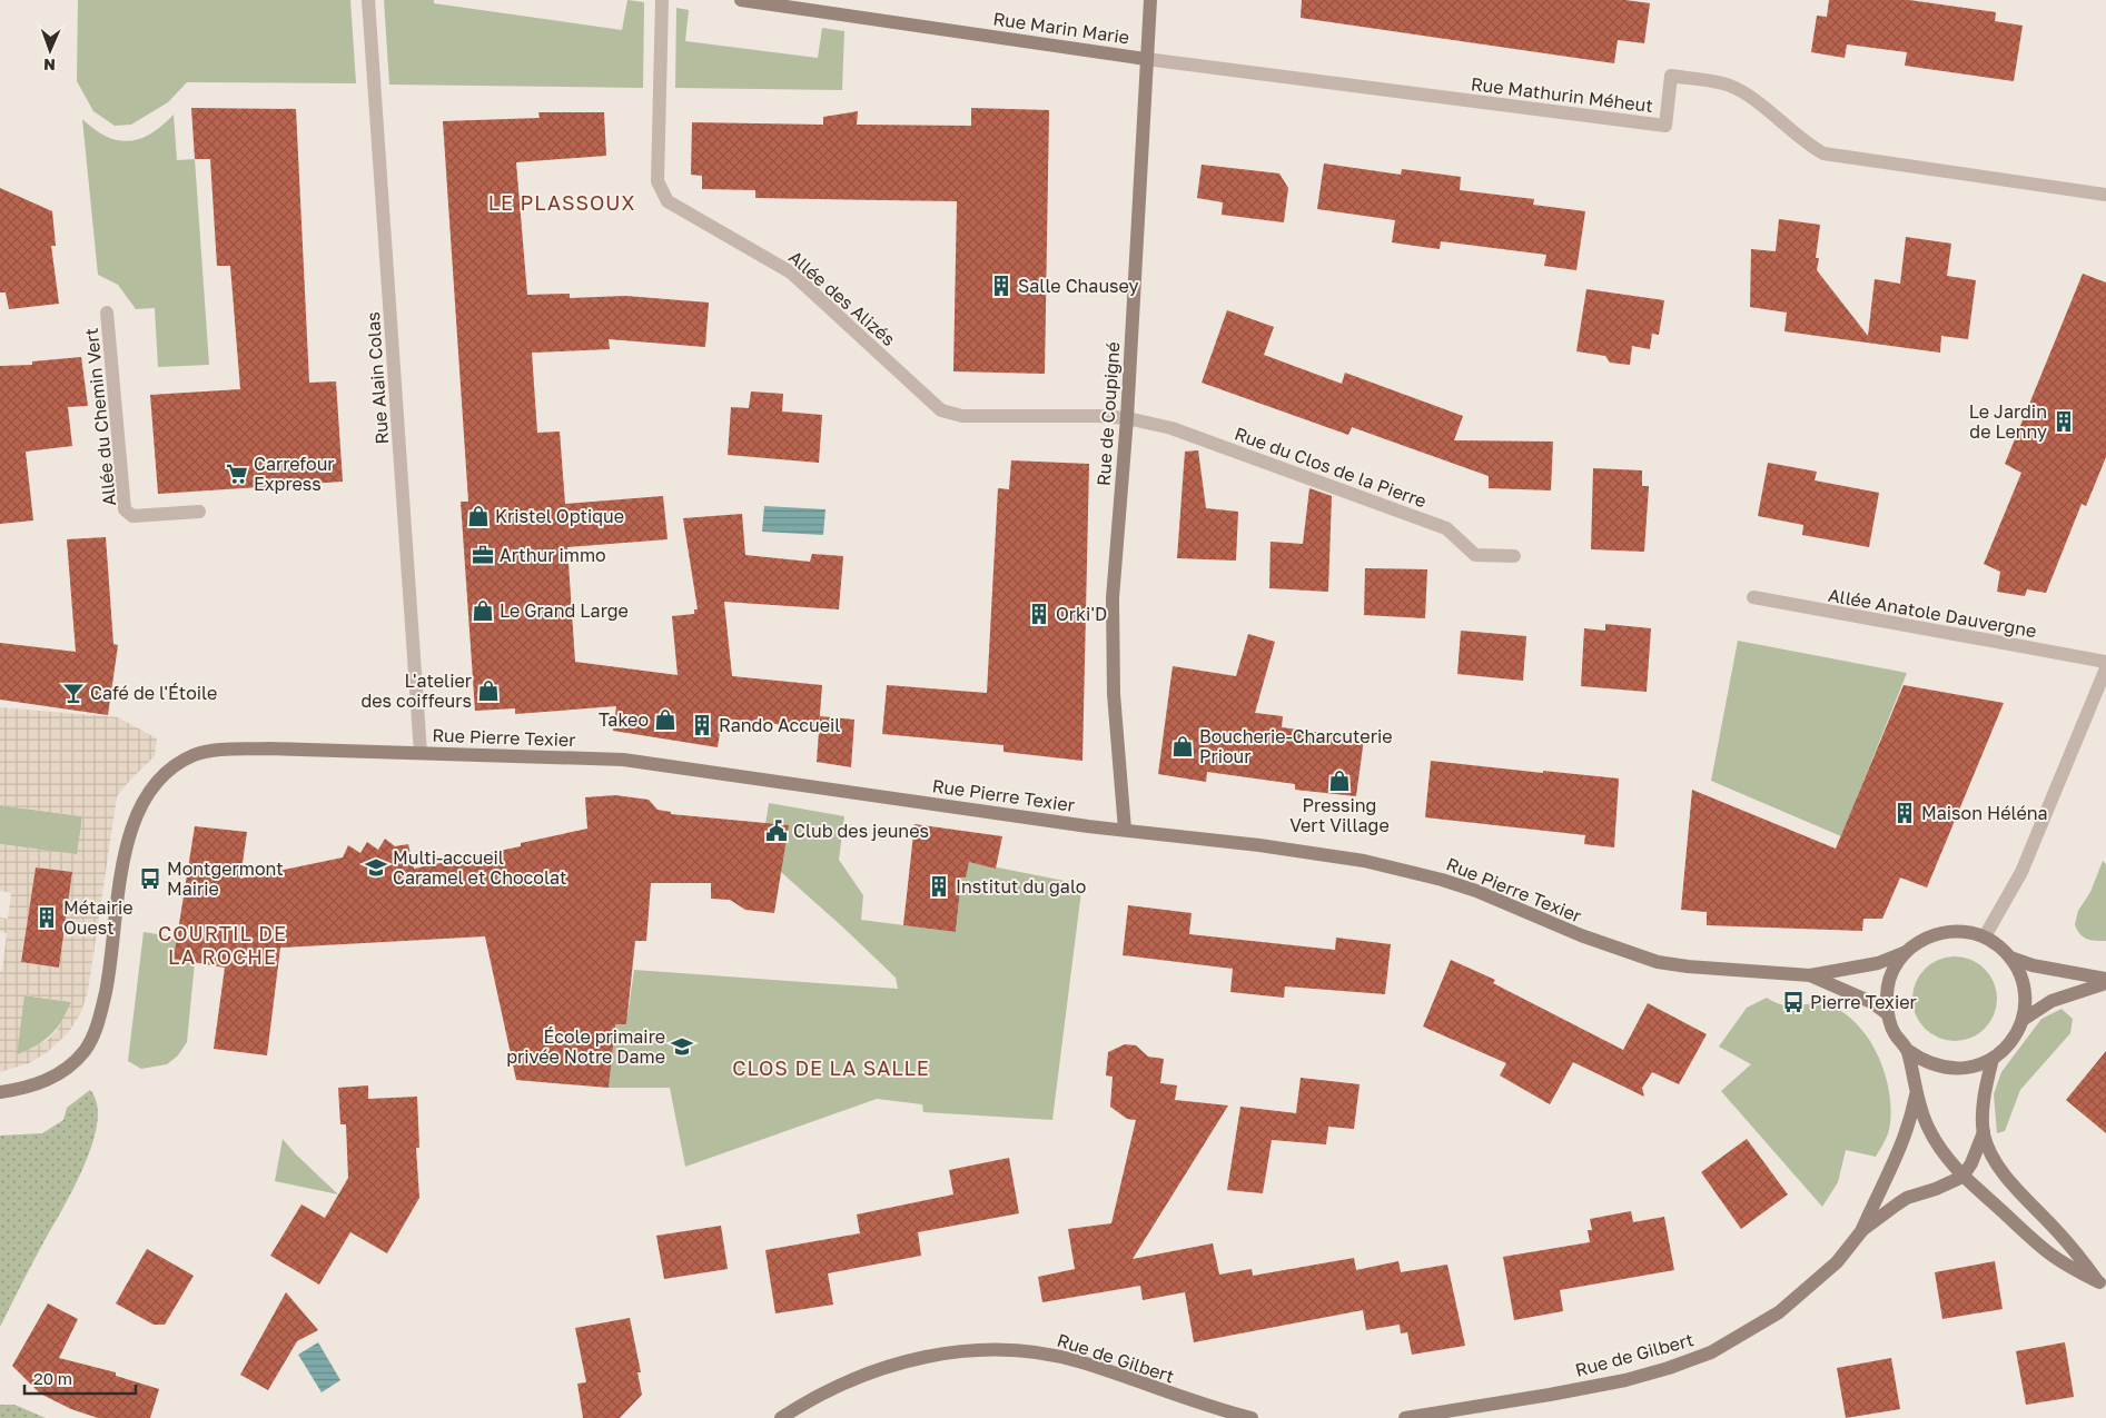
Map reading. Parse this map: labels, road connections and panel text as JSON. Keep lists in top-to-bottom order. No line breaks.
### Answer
{"streets":{"street":["Rue Marin Marie","Rue Mathurin Méheut","Allée des Alizés","Rue Alain Colas","Rue de Coupigné","Allée du Chemin Vert","Rue du Clos de la Pierre","Allée Anatole Dauvergne","Rue Pierre Texier","Rue de Gilbert"]},"crossings":[["Rue Marin Marie","Rue Mathurin Méheut"],["Rue Marin Marie","Rue de Coupigné"],["Rue Mathurin Méheut","Rue de Coupigné"],["Allée des Alizés","Rue de Coupigné"],["Allée des Alizés","Rue du Clos de la Pierre"],["Rue Alain Colas","Rue Pierre Texier"],["Rue de Coupigné","Rue du Clos de la Pierre"],["Rue de Coupigné","Rue Pierre Texier"]],"districts":["LE PLASSOUX","COURTIL DE LA ROCHE","CLOS DE LA SALLE"],"places":{"building":["Salle Chausey","Le Jardin de Lenny","Orki'D","Rando Accueil","Maison Héléna","Institut du galo","Métairie Ouest"],"supermarket":["Carrefour Express"],"shop":["Kristel Optique","Le Grand Large","L'atelier des coiffeurs","Takeo","Boucherie-Charcuterie Priour","Pressing Vert Village"],"office":["Arthur immo"],"bar":["Café de l'Étoile"],"public building":["Club des jeunes"],"school or university":["Multi-accueil Caramel et Chocolat","École primaire privée Notre Dame"],"bus stop":["Montgermont Mairie","Pierre Texier"]},"scale_bar":"20 m","north":"bottom"}
